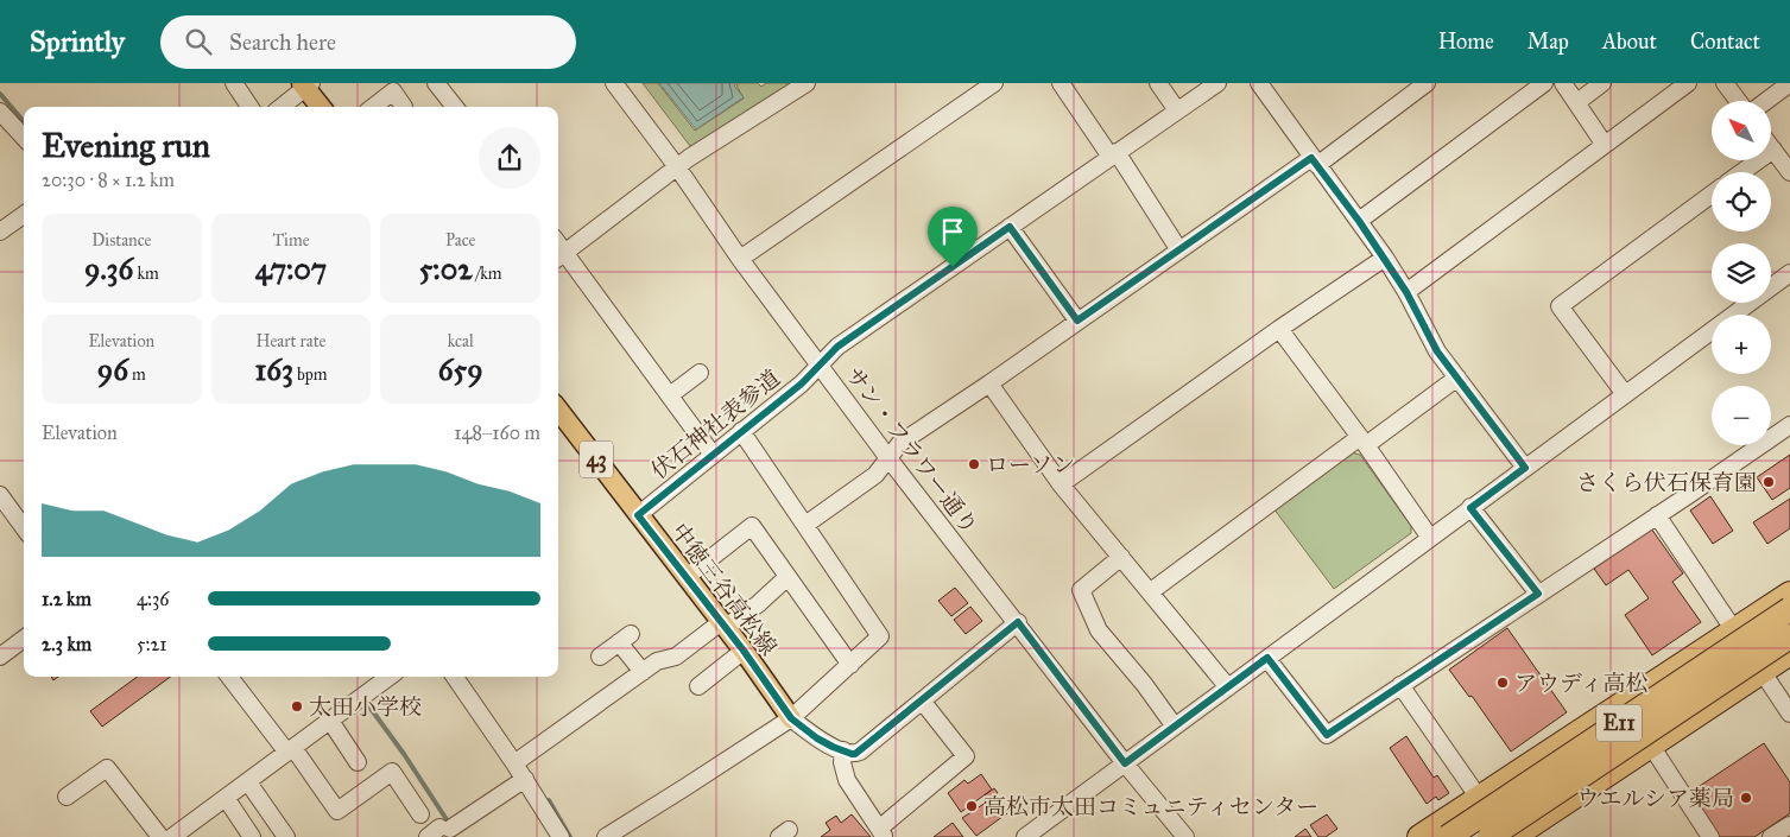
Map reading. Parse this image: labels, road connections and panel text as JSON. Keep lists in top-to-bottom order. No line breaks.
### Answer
{"streets":{"highway":["E11"],"main road":["43","中徳三谷高松線"],"street":["伏石神社表参道","サン・フラワー通り"]},"crossings":[["伏石神社表参道","サン・フラワー通り"],["伏石神社表参道","中徳三谷高松線"]],"places":["ローソン","さくら伏石保育園","アウディ高松","太田小学校","ウエルシア薬局","高松市太田コミュニティセンター"],"north":"top left","page":{"header":"Sprintly","search":"Search here","nav":["Home","Map","About","Contact"],"map_buttons":["+","−"],"heading":["Evening run","20:30 · 8 × 1.2 km"],"stats":[["Distance","9.36 km"],["Time","47:07"],["Pace","5:02 /km"],["Elevation","96 m"],["Heart rate","163 bpm"],["kcal","659"]],"chart":["Elevation","148–160 m"],"list":[{"name":"1.2 km","note":"4:36"},{"name":"2.3 km","note":"5:21"}]}}
